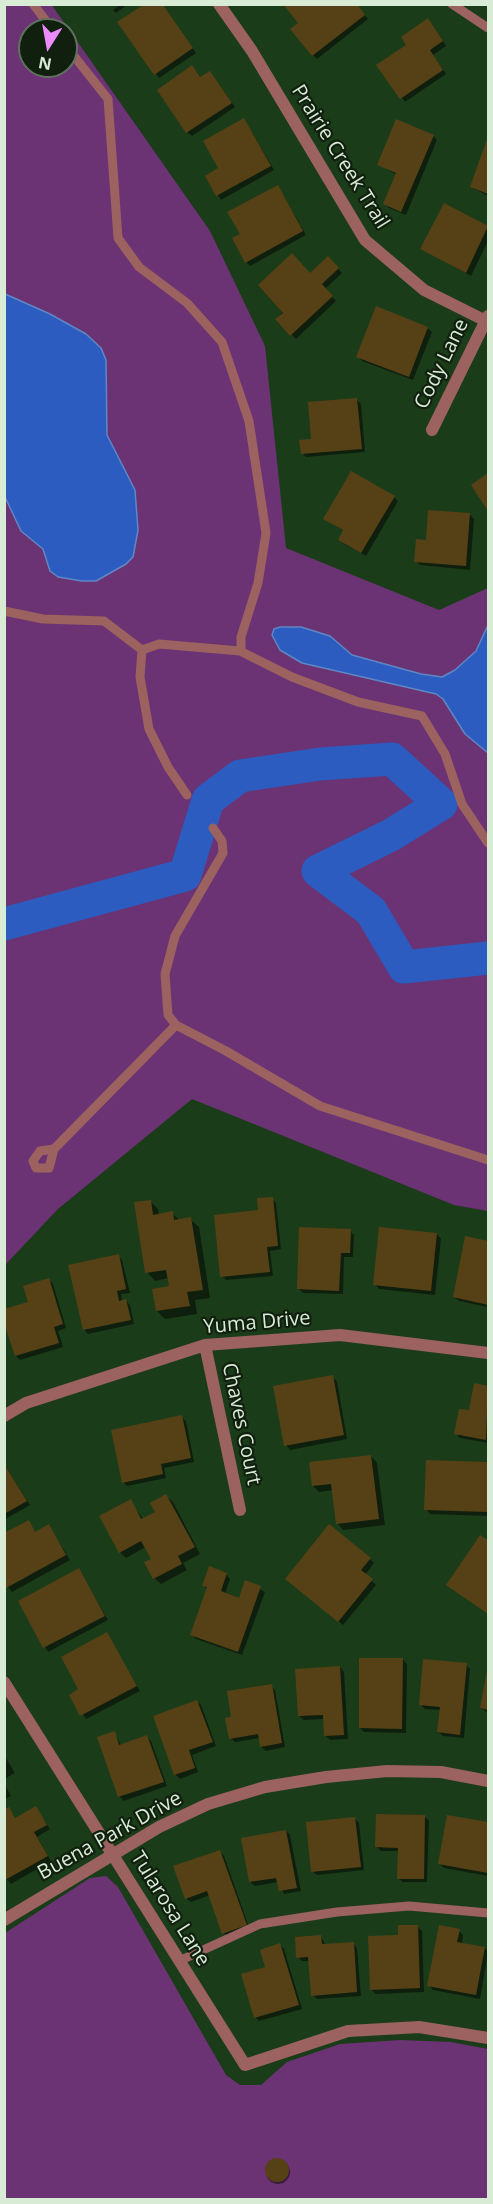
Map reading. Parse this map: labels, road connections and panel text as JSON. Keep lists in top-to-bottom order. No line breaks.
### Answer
{"streets":{"street":["Prairie Creek Trail","Cody Lane","Yuma Drive","Chaves Court","Buena Park Drive","Tularosa Lane"]},"crossings":[["Prairie Creek Trail","Cody Lane"],["Yuma Drive","Chaves Court"],["Buena Park Drive","Tularosa Lane"]],"north":"bottom"}
